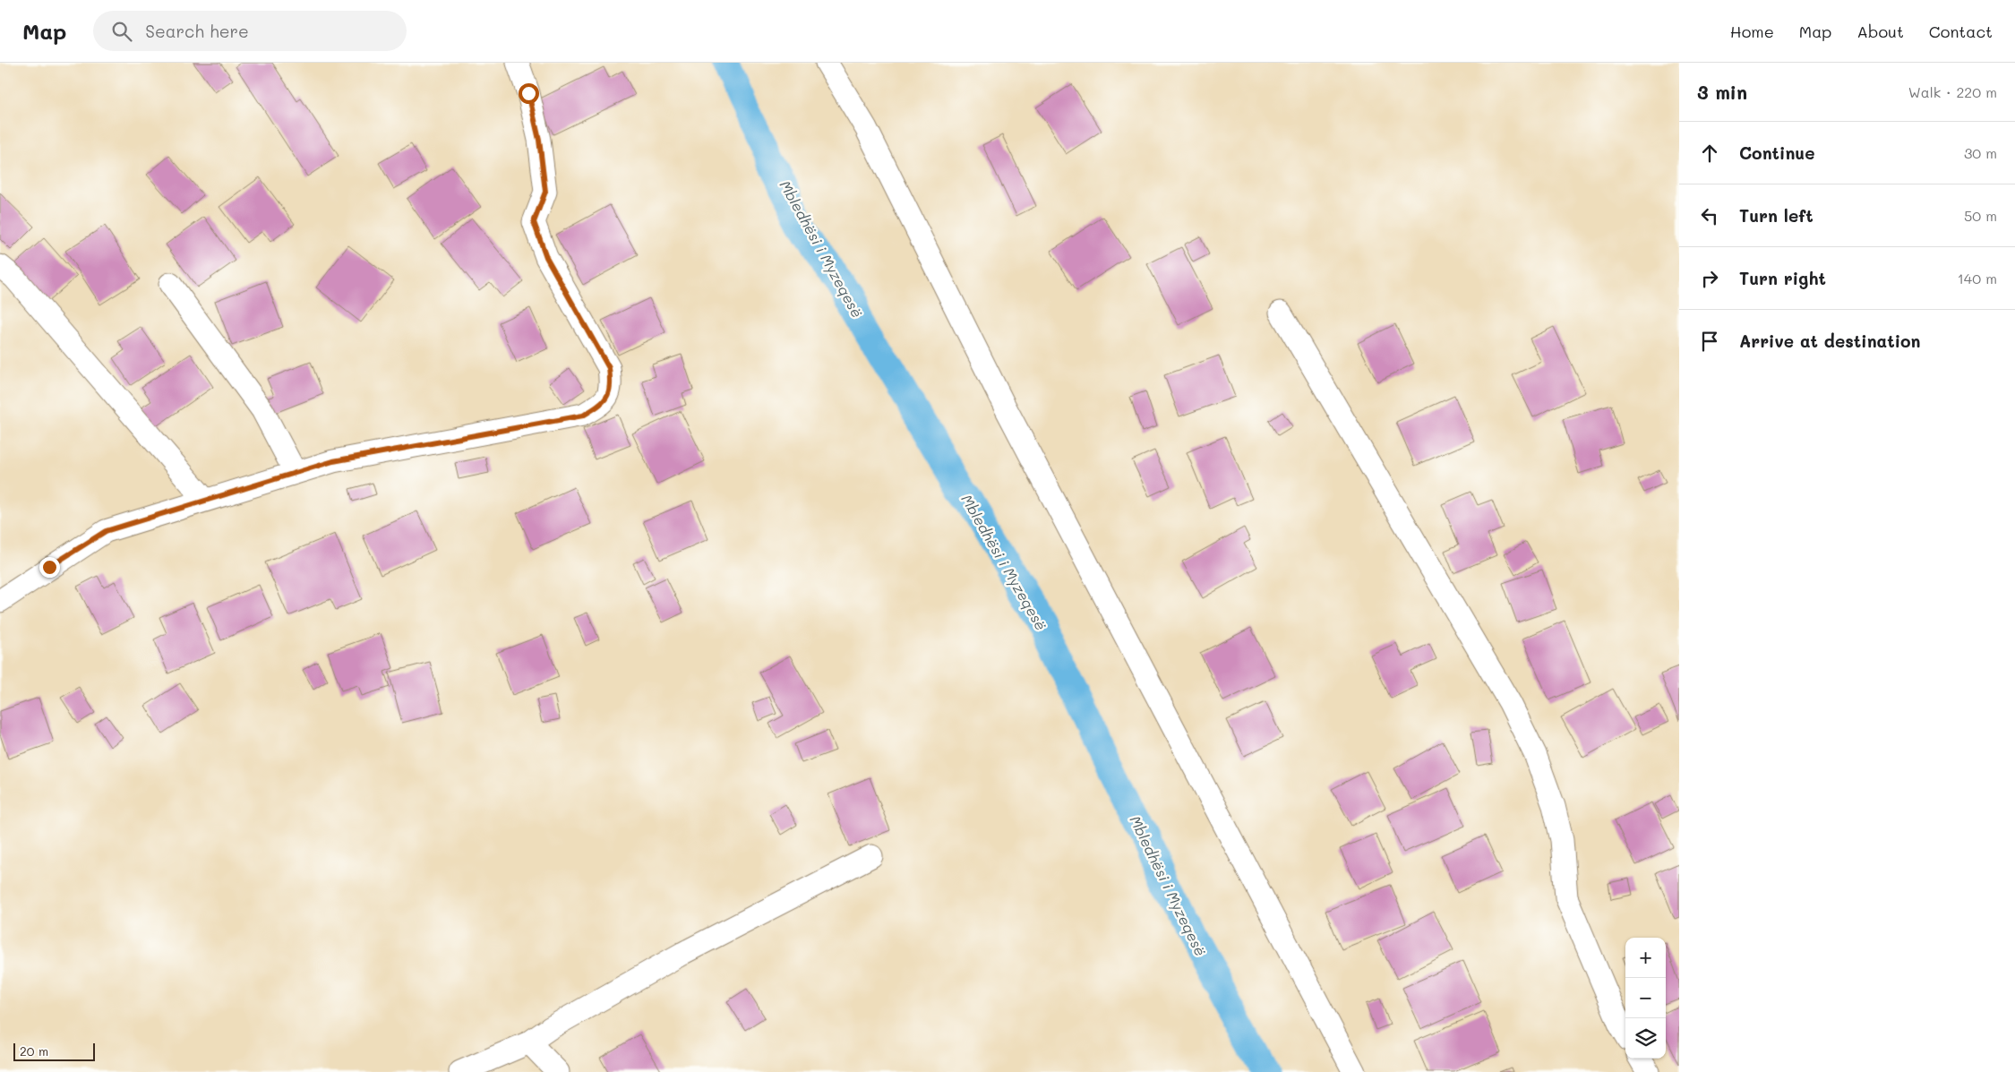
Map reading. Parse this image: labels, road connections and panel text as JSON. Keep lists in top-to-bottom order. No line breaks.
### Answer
{"water":["Mbledhësi i Myzeqesë"],"scale_bar":"20 m","page":{"header":"Map","search":"Search here","nav":["Home","Map","About","Contact"],"heading":["3 min","Walk · 220 m"],"list":[["Continue","30 m"],["Turn left","50 m"],["Turn right","140 m"],"Arrive at destination"],"map_buttons":["+","−"],"scale":"20 m"}}
